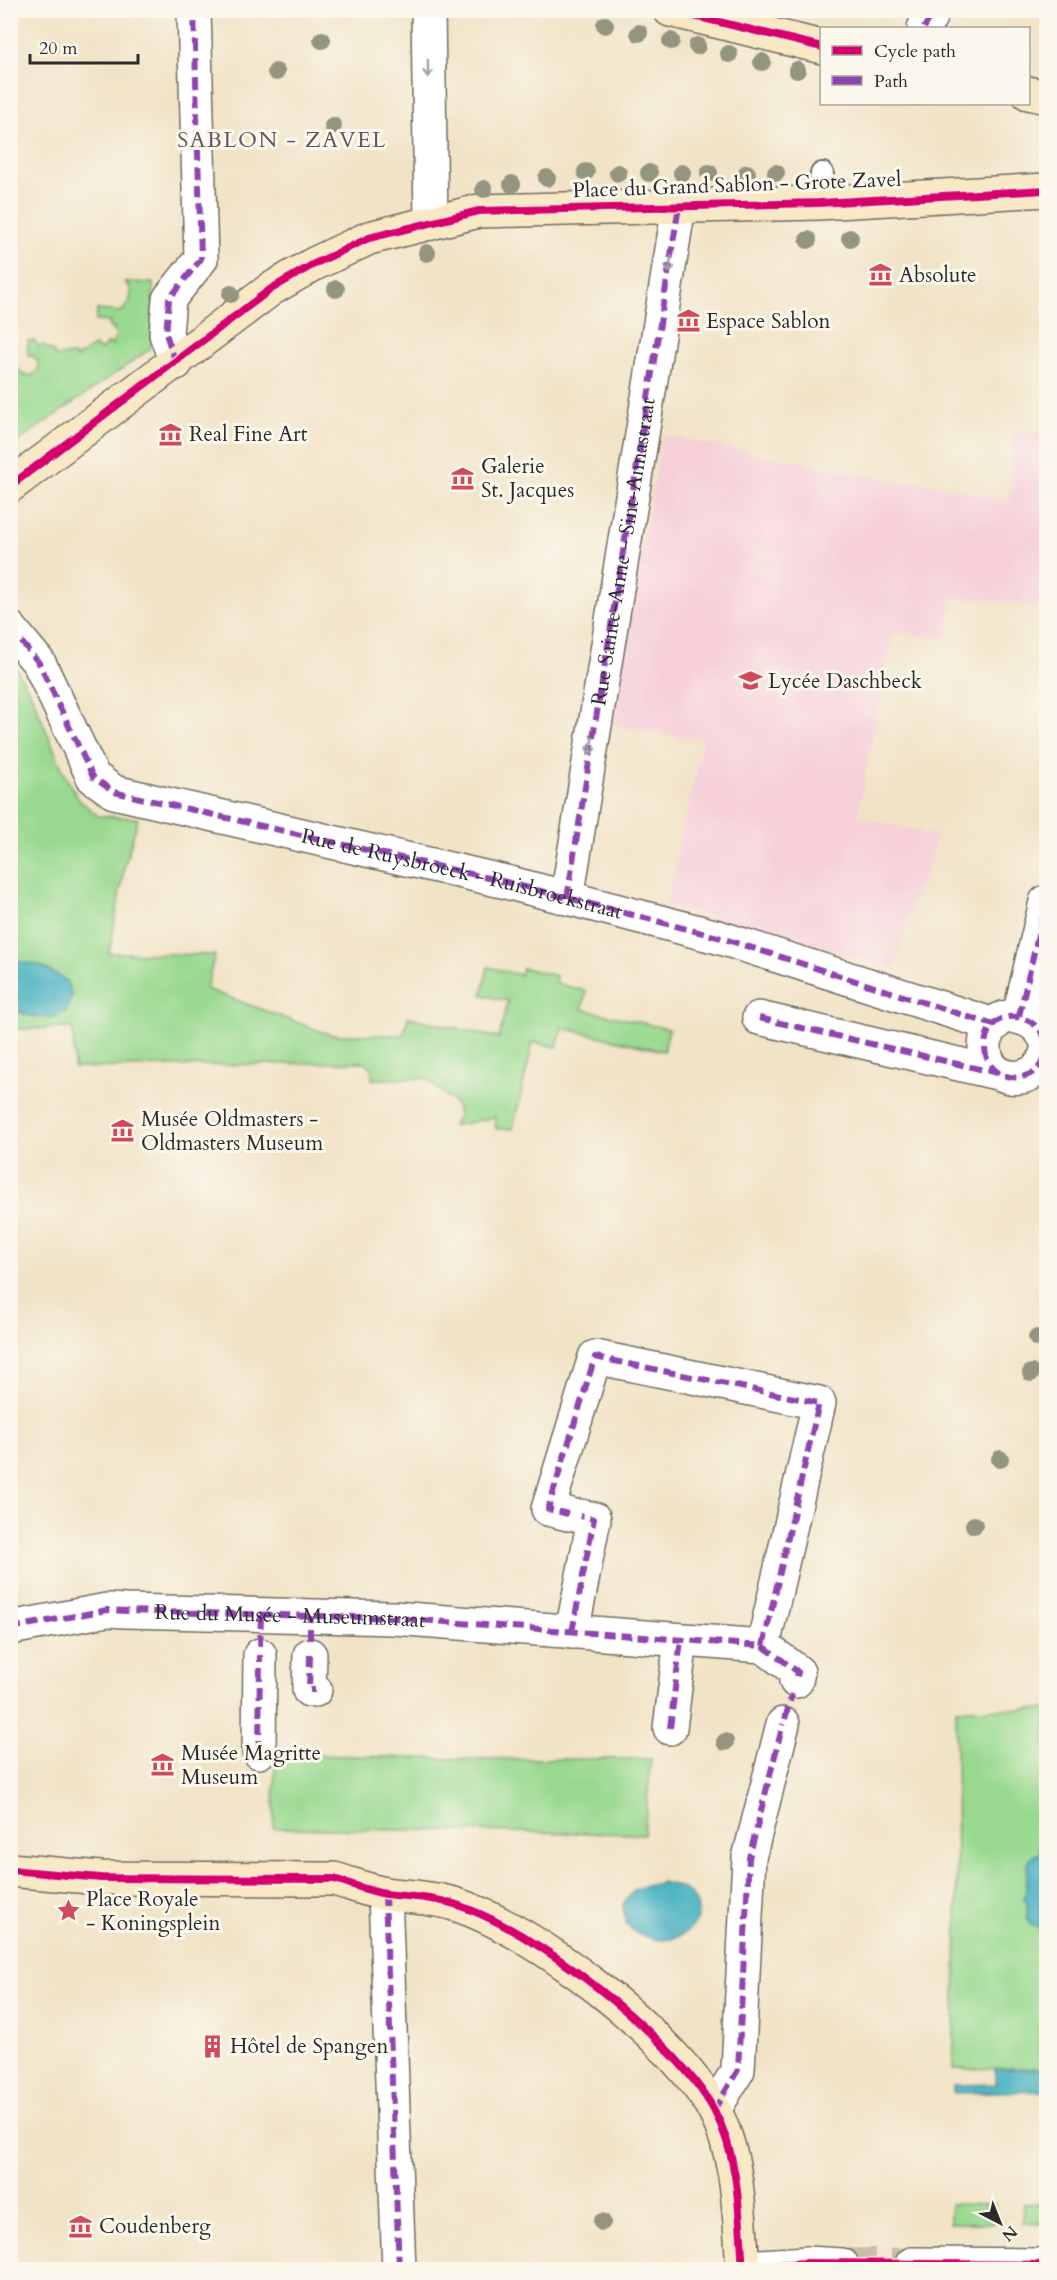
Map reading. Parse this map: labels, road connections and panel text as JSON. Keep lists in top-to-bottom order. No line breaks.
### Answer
{"streets":{"street":["Place du Grand Sablon - Grote Zavel","Rue Sainte-Anne - Sint-Annastraat","Rue de Ruysbroeck - Ruisbroekstraat","Rue du Musée - Museumstraat"]},"crossings":[["Place du Grand Sablon - Grote Zavel","Rue Sainte-Anne - Sint-Annastraat"],["Rue Sainte-Anne - Sint-Annastraat","Rue de Ruysbroeck - Ruisbroekstraat"]],"one_way":["Rue Sainte-Anne - Sint-Annastraat"],"districts":["SABLON - ZAVEL"],"places":{"museum":["Absolute","Espace Sablon","Real Fine Art","Galerie St. Jacques","Musée Oldmasters - Oldmasters Museum","Musée Magritte Museum","Coudenberg"],"school or university":["Lycée Daschbeck"],"place":["Place Royale - Koningsplein"],"building":["Hôtel de Spangen"]},"legend":["Cycle path","Path"],"scale_bar":"20 m","north":"bottom right"}
